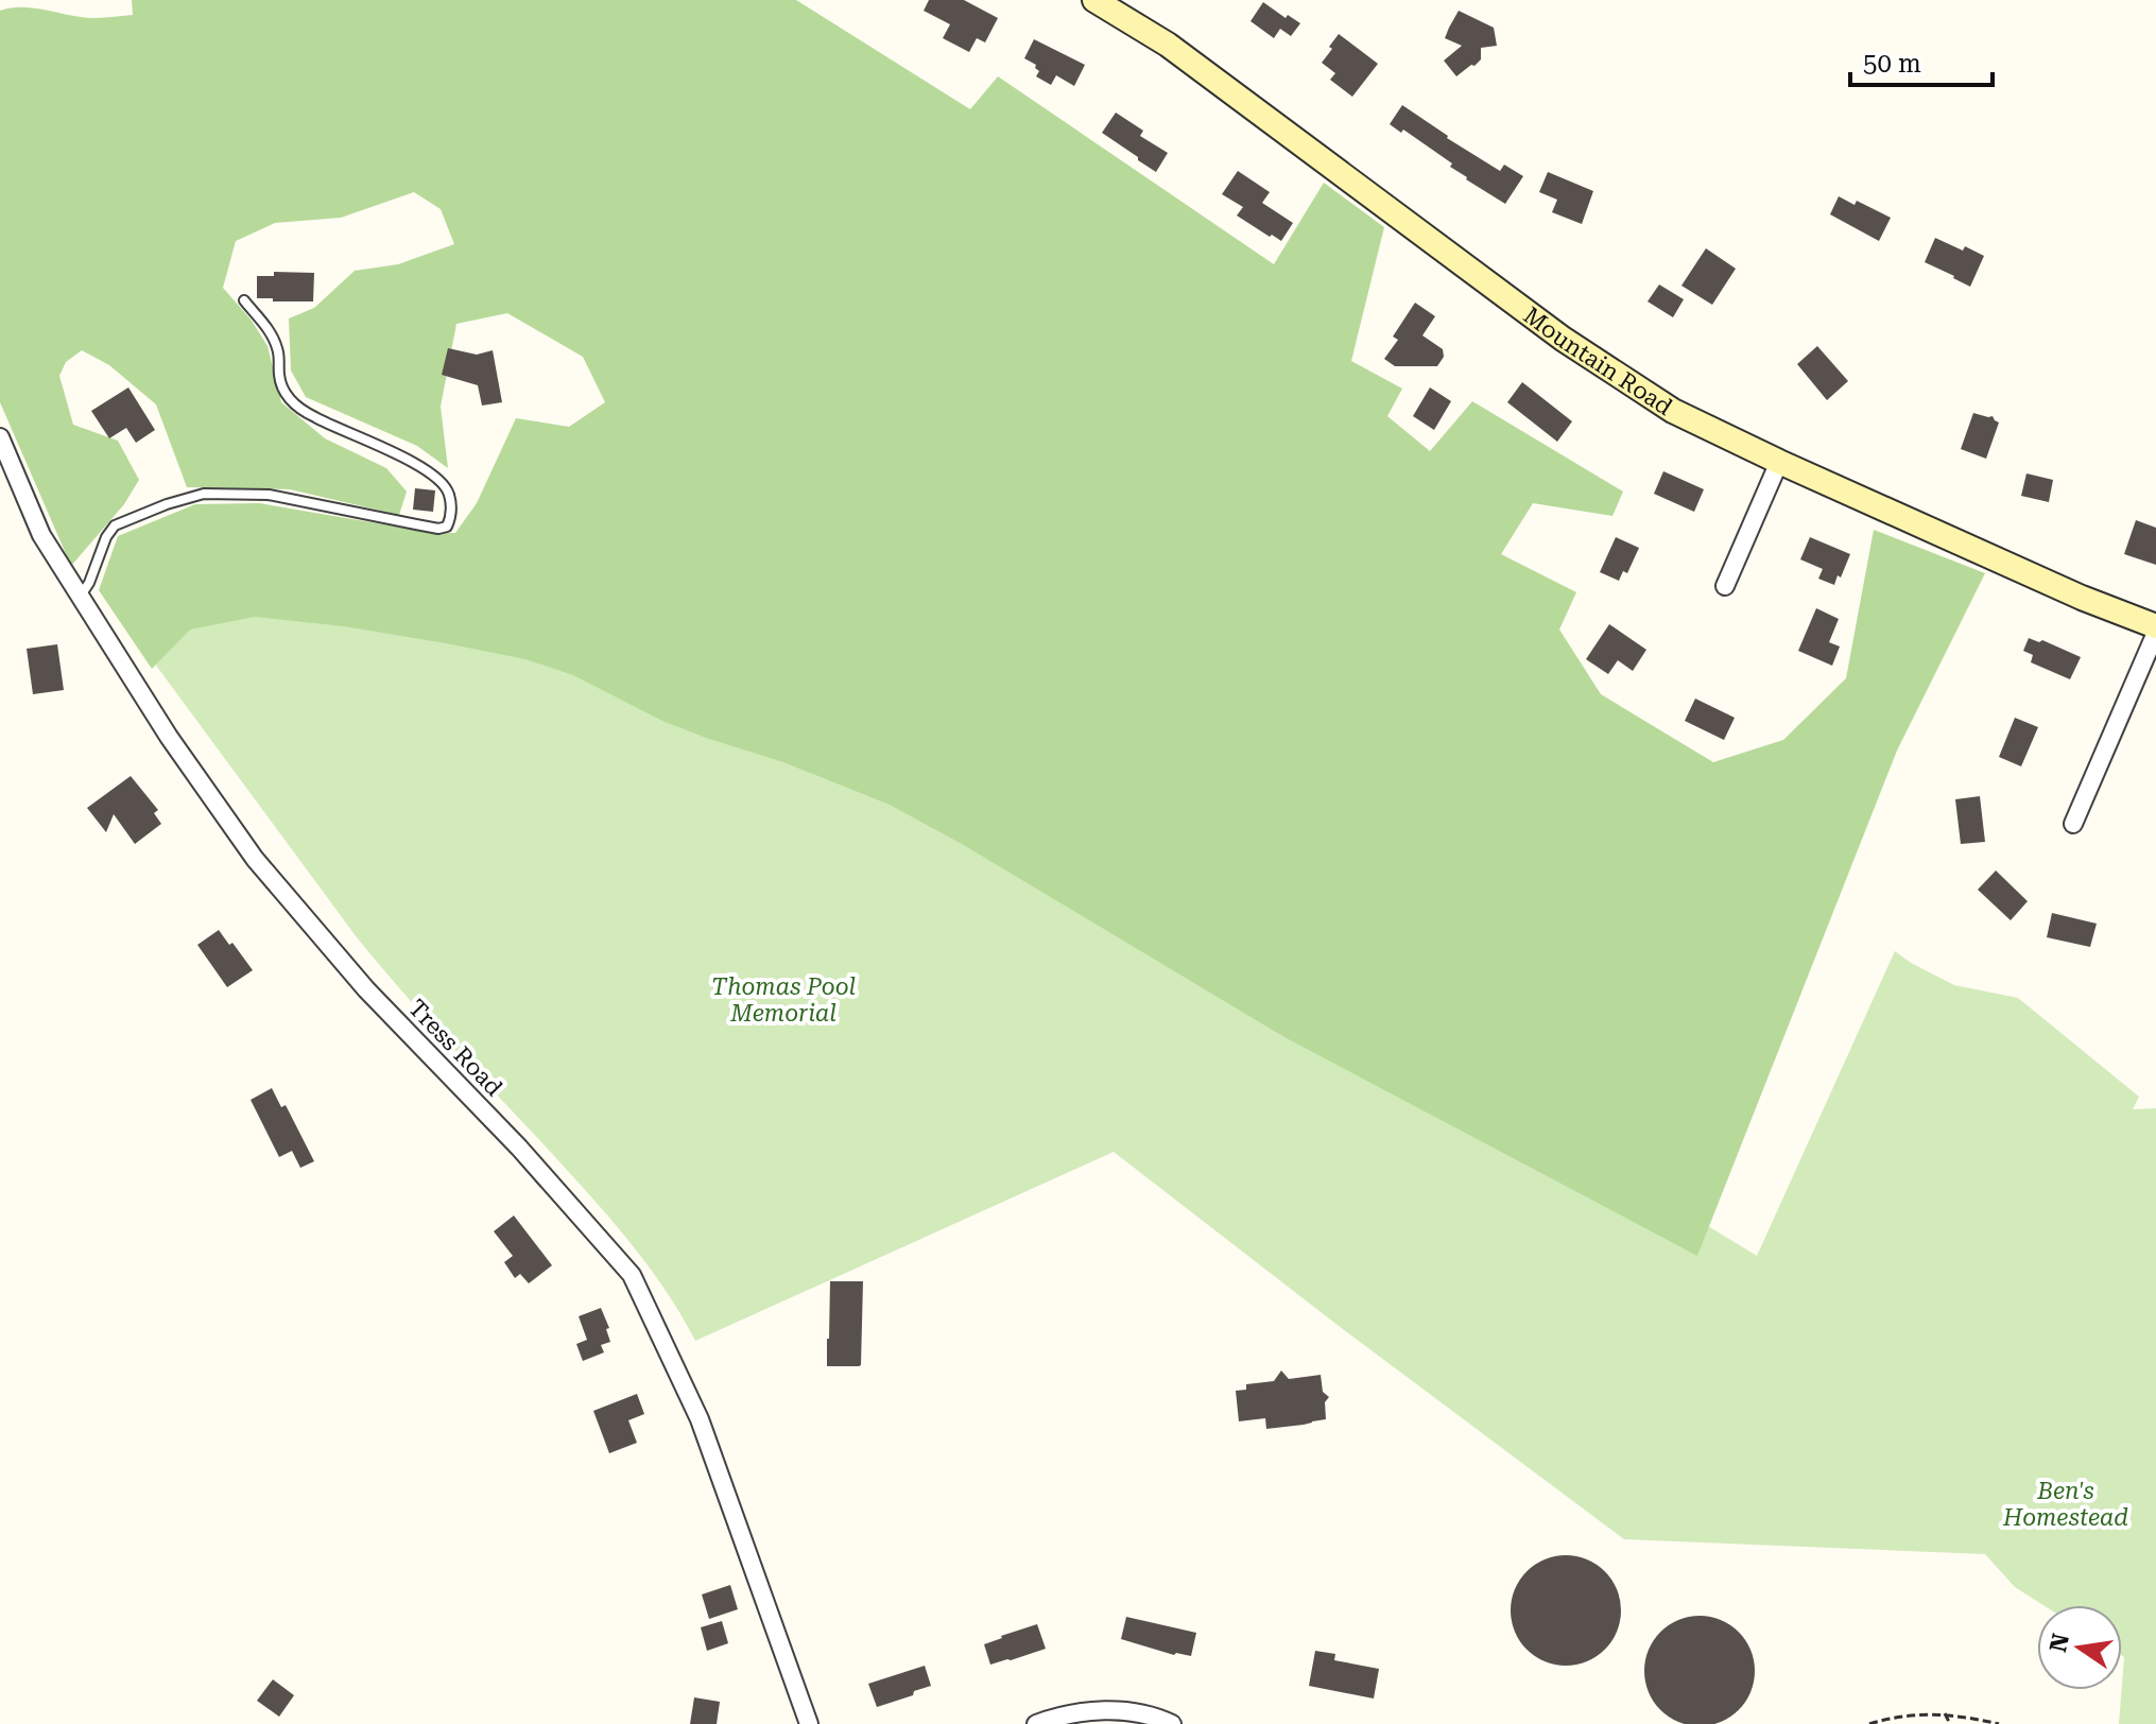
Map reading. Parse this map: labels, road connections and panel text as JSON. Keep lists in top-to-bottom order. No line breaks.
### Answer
{"streets":{"main road":["Mountain Road"],"street":["Tress Road"]},"parks":["Thomas Pool Memorial","Ben's Homestead"],"scale_bar":"50 m","north":"left"}
